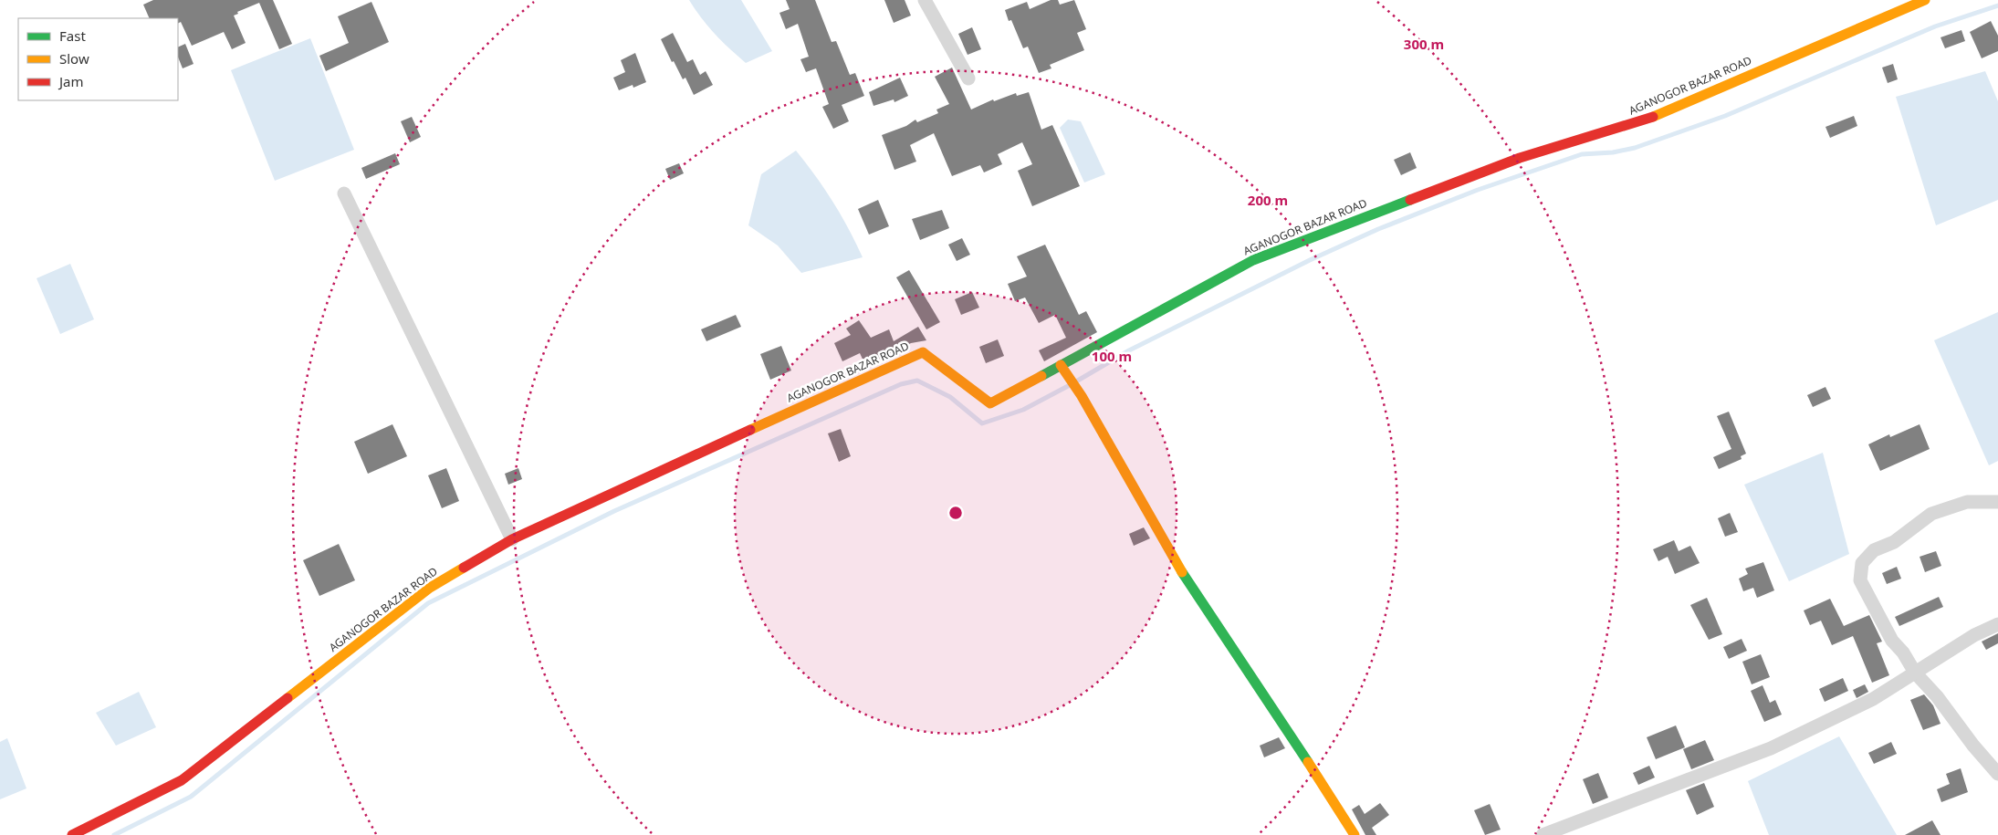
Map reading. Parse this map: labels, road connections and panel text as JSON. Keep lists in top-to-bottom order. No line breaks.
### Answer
{"streets":{"street":["AGANOGOR BAZAR ROAD"]},"legend":["Fast","Slow","Jam"],"rings":["300 m","200 m","100 m"]}
